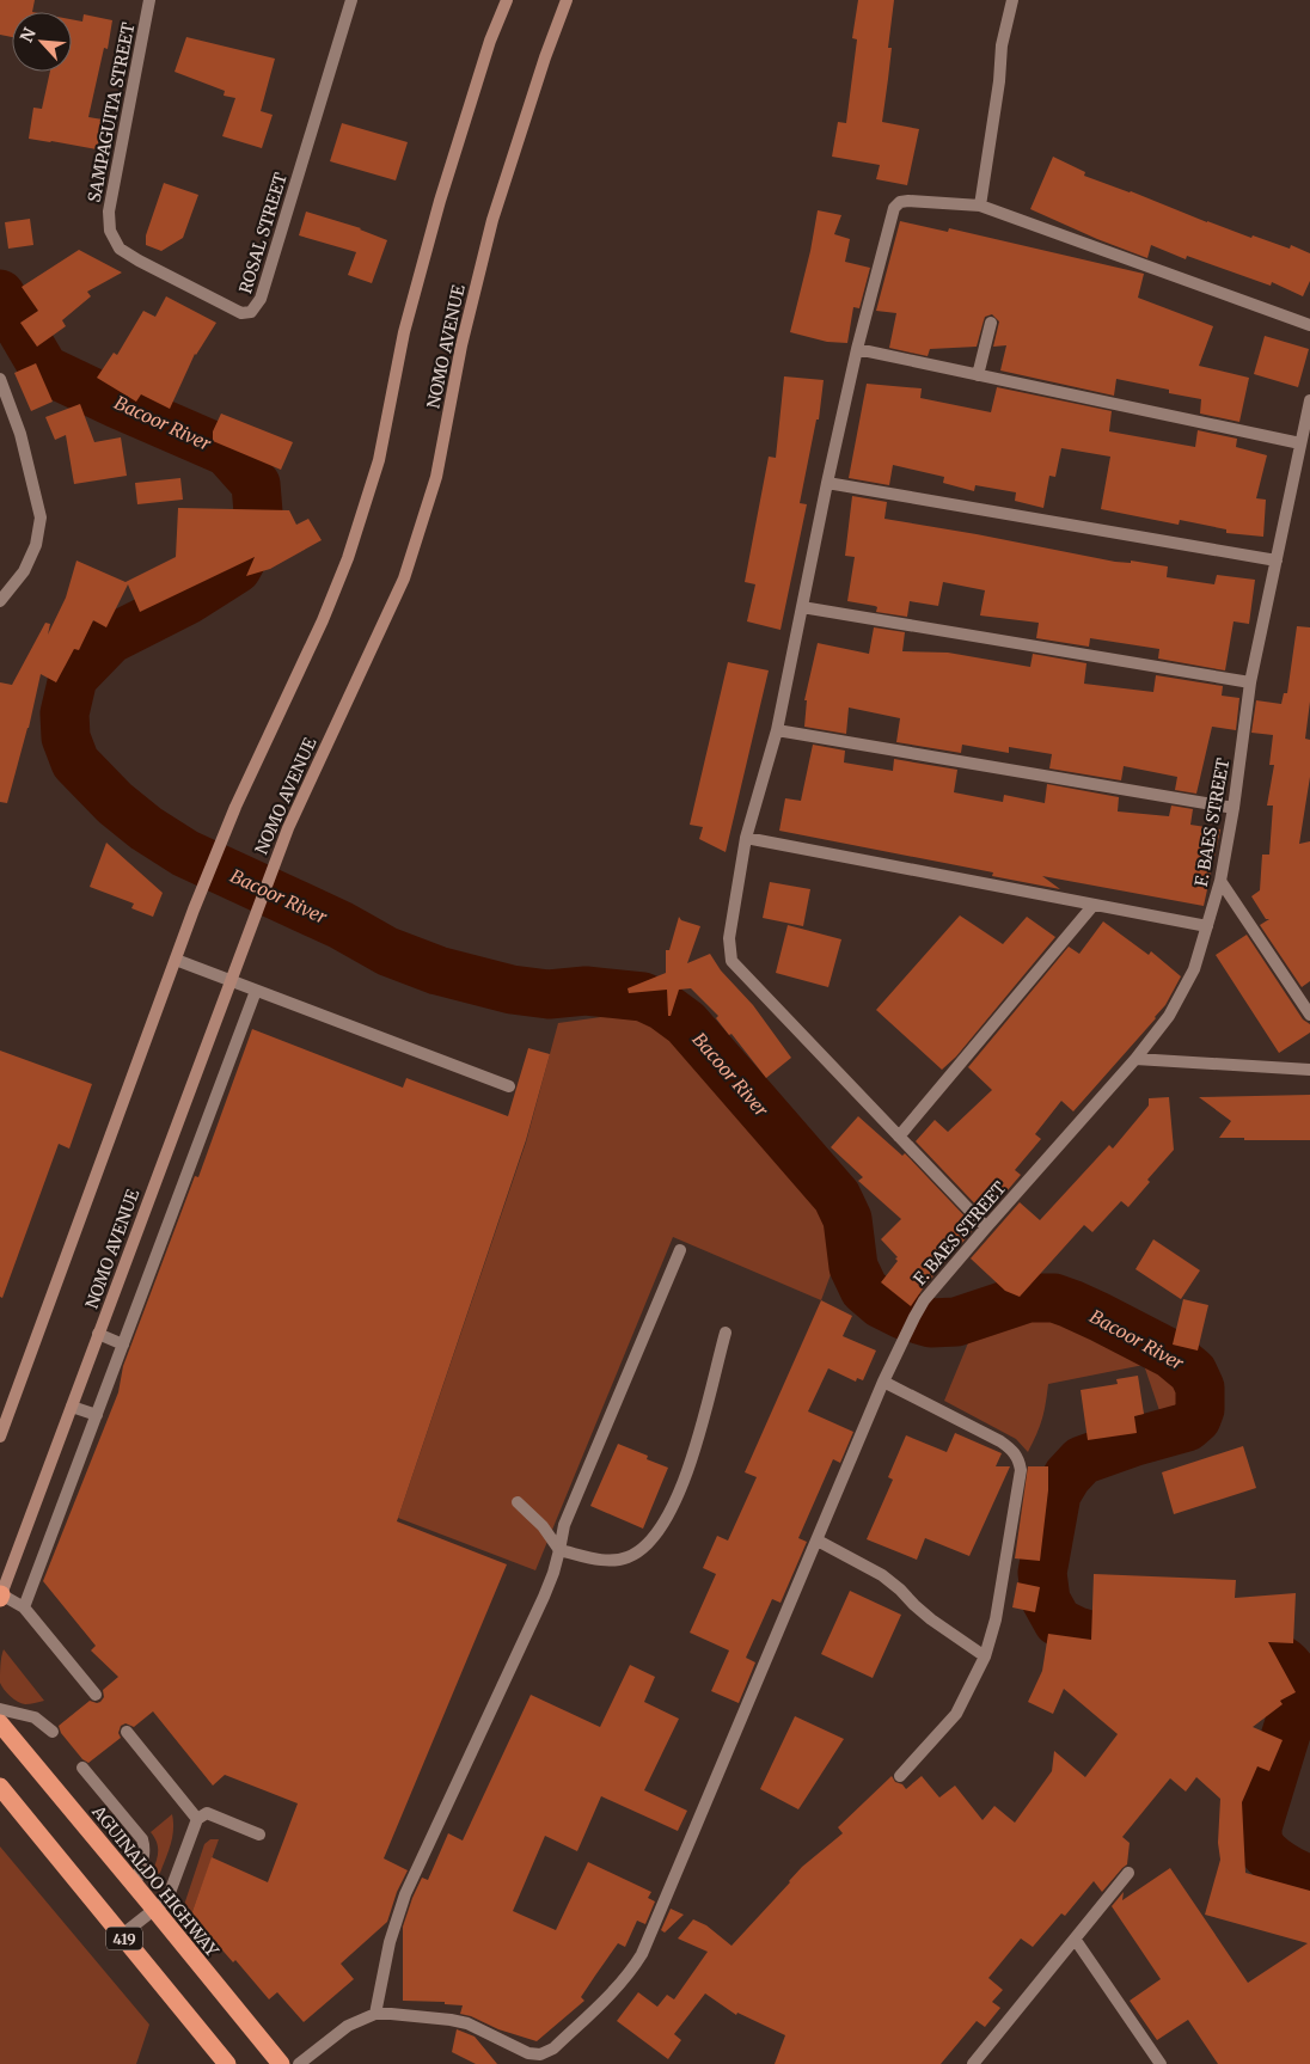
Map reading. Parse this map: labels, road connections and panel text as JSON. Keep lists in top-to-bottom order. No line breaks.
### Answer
{"streets":{"highway":["AGUINALDO HIGHWAY","419"],"main road":["NOMO AVENUE"],"street":["SAMPAGUITA STREET","ROSAL STREET","F. BAES STREET"]},"crossings":[["SAMPAGUITA STREET","ROSAL STREET"]],"water":["Bacoor River"],"north":"top left"}
